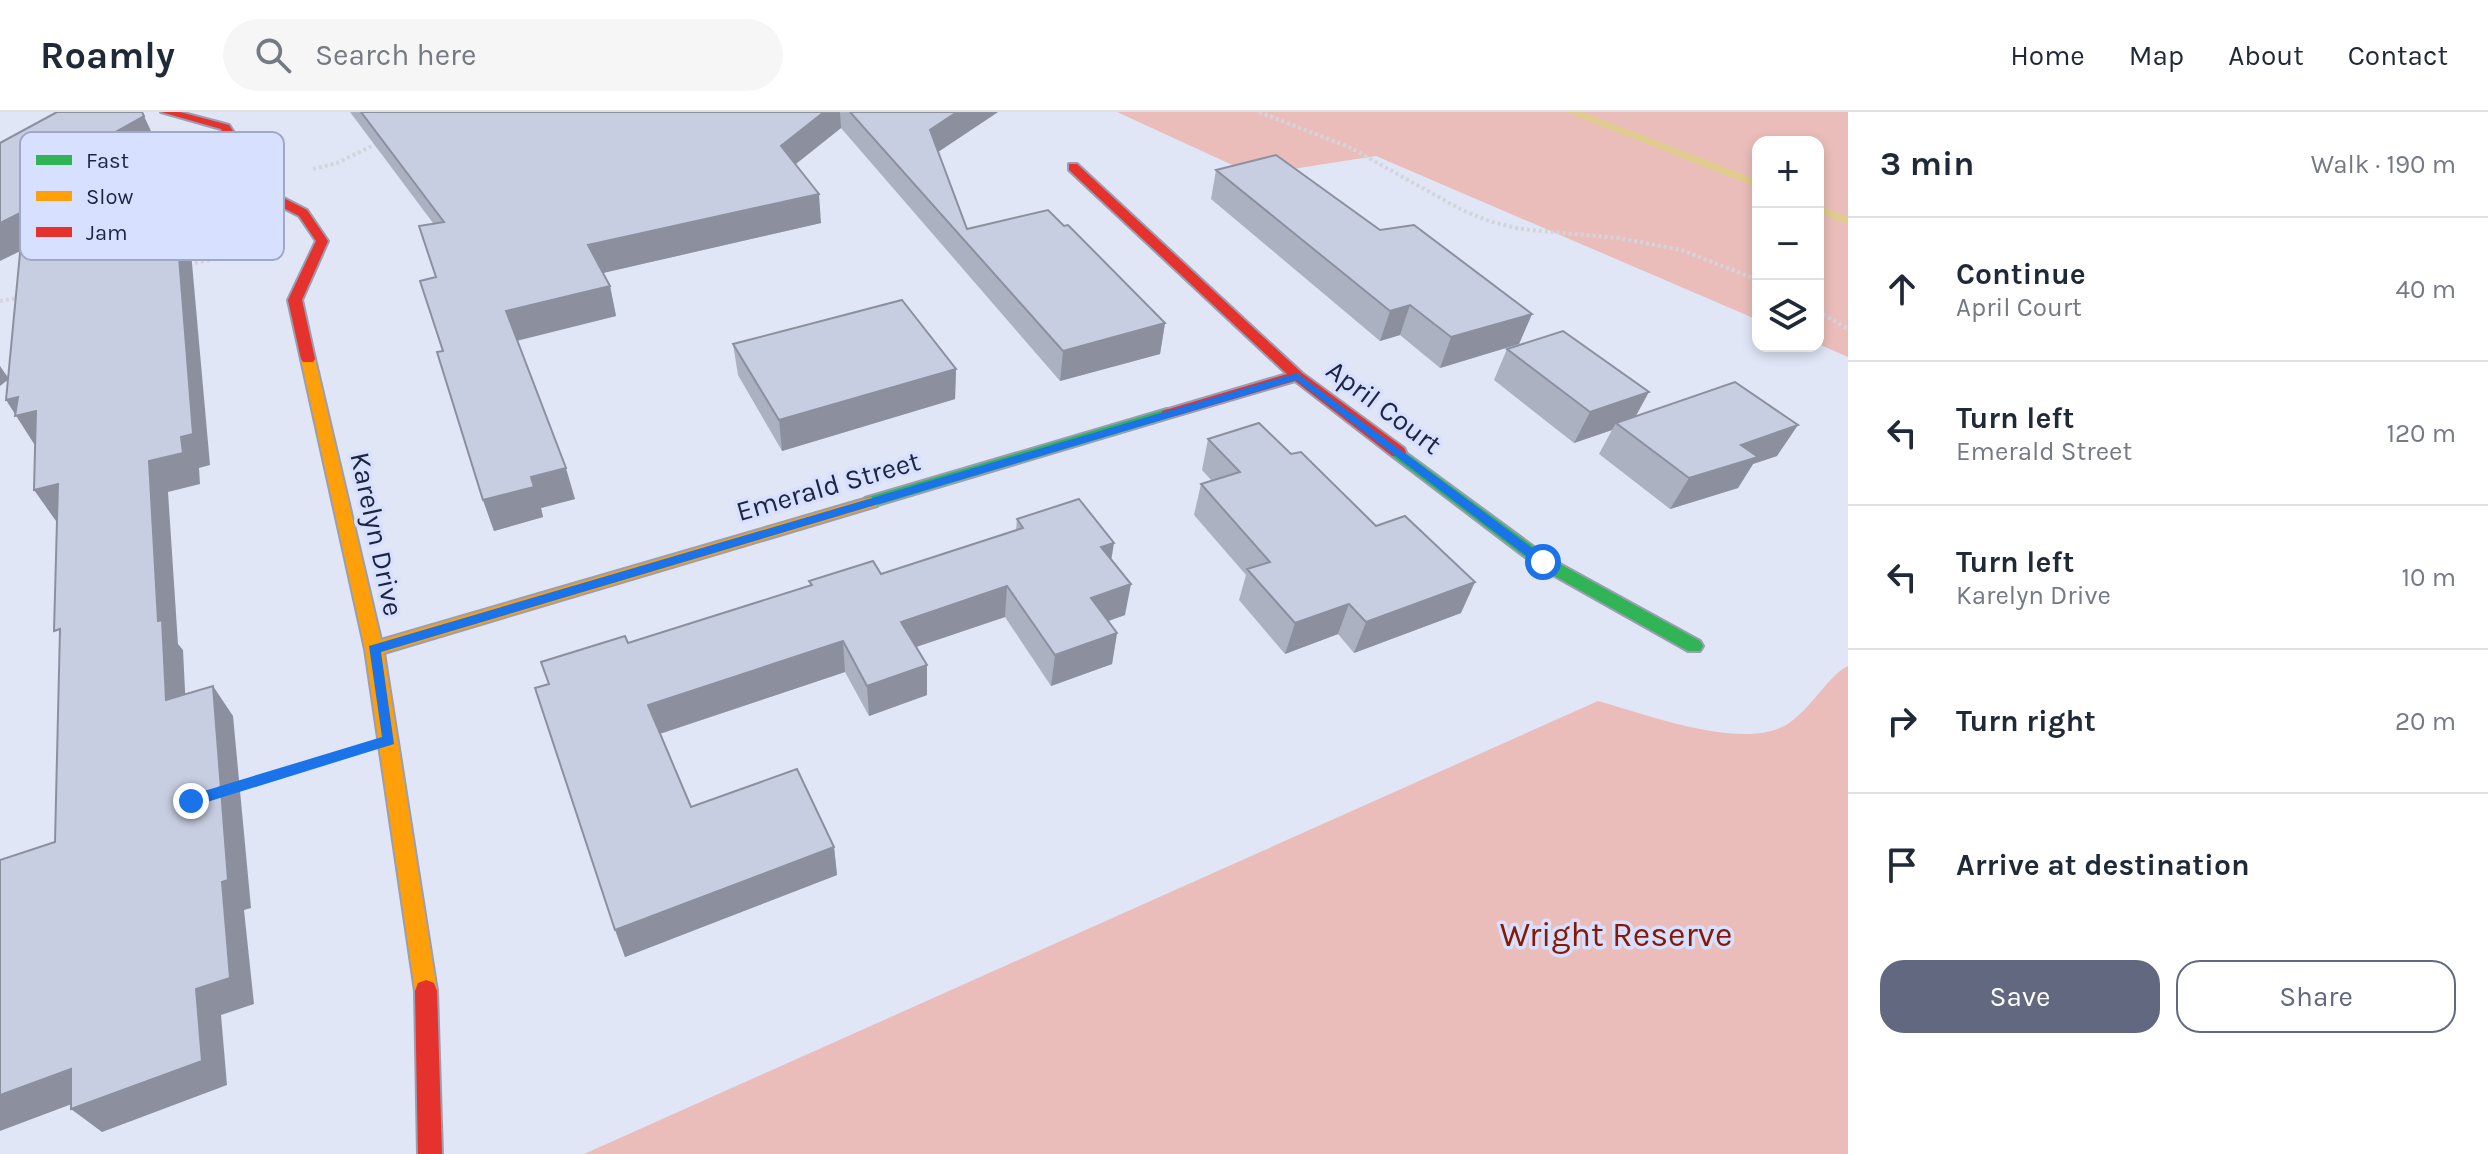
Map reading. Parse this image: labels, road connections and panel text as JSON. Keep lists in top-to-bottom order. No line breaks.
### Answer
{"streets":{"street":["April Court","Emerald Street","Karelyn Drive"]},"crossings":[["April Court","Emerald Street"],["Emerald Street","Karelyn Drive"]],"parks":["Wright Reserve"],"legend":["Fast","Slow","Jam"],"page":{"header":"Roamly","search":"Search here","nav":["Home","Map","About","Contact"],"heading":["3 min","Walk · 190 m"],"map_buttons":["+","−"],"list":[["Continue","April Court","40 m"],["Turn left","Emerald Street","120 m"],["Turn left","Karelyn Drive","10 m"],["Turn right","20 m"],"Arrive at destination"],"buttons":["Save","Share"]}}
